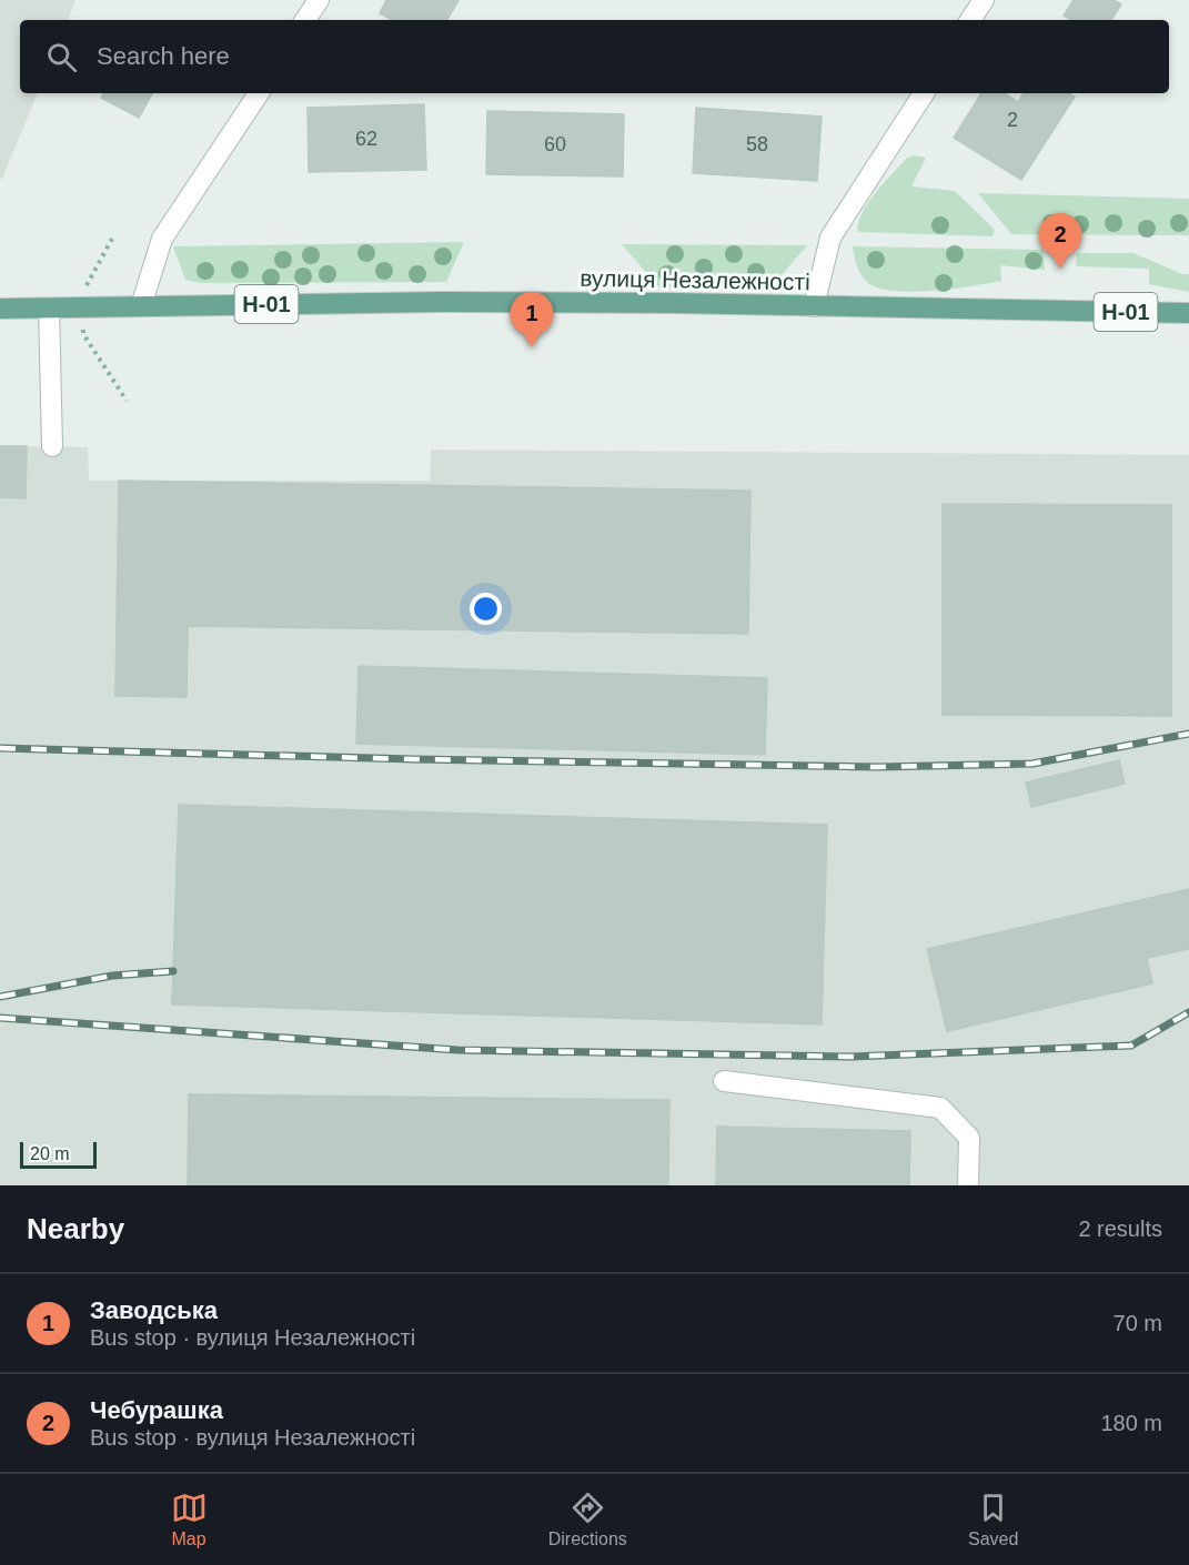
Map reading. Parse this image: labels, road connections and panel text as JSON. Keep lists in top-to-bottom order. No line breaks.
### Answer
{"streets":{"main road":["вулиця Незалежності","Н-01"]},"house_numbers":["2","62","60","58"],"scale_bar":"20 m","page":{"search":"Search here","pins":["2","1"],"scale":"20 m","heading":["Nearby","2 results"],"list":[{"mark":"1","name":"Заводська","note":"Bus stop · вулиця Незалежності","value":"70 m"},{"mark":"2","name":"Чебурашка","note":"Bus stop · вулиця Незалежності","value":"180 m"}],"nav":["Map","Directions","Saved"]}}
